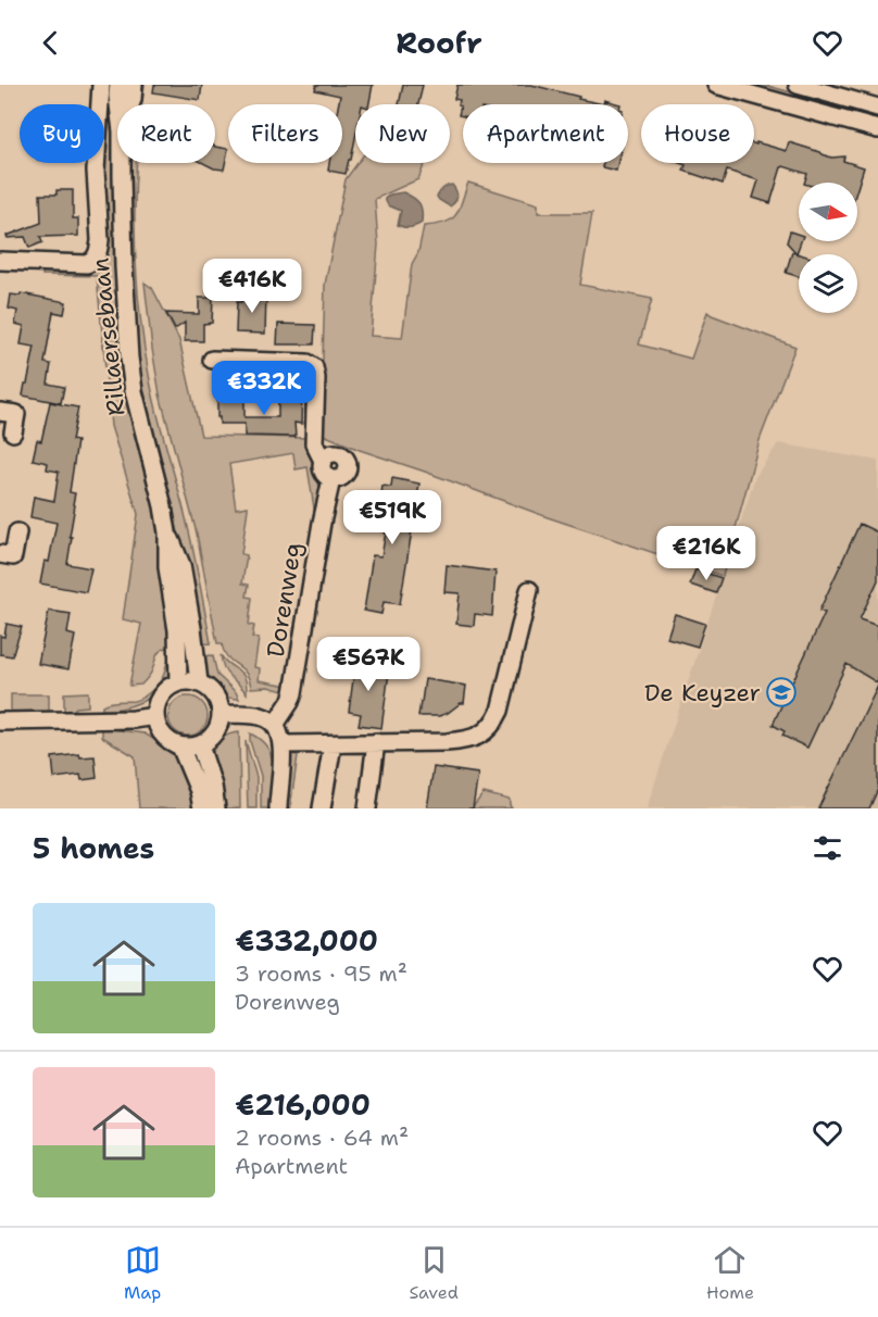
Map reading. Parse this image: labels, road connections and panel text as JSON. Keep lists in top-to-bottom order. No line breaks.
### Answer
{"streets":{"street":["Rillaersebaan","Dorenweg"]},"places":{"school or university":["De Keyzer"]},"north":"right","page":{"header":"Roofr","chip":["Buy","Rent","Filters","New","Apartment","House"],"price":["€416K","€332K","€519K","€216K","€567K"],"heading":"5 homes","list":[{"name":"€332,000","note":"3 rooms · 95 m² · Dorenweg"},{"name":"€216,000","note":"2 rooms · 64 m² · Apartment"}],"tabs":["Map","Saved","Home"]}}
